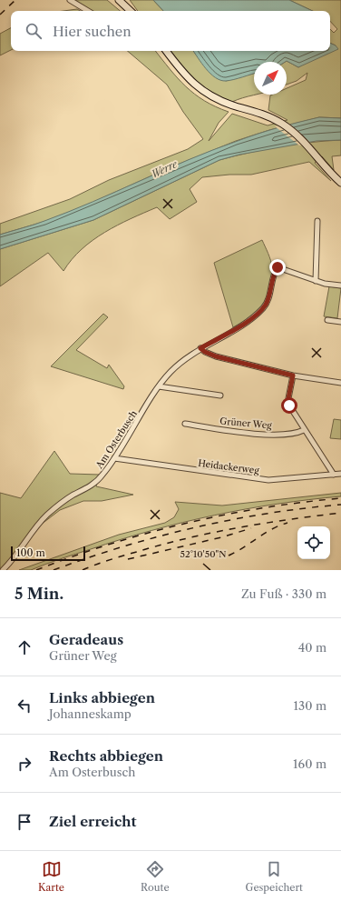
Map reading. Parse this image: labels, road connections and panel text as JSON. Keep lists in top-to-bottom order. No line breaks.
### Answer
{"streets":{"street":["Grüner Weg","Am Osterbusch","Heidackerweg"]},"crossings":[["Am Osterbusch","Heidackerweg"]],"water":["Werre"],"scale_bar":"100 m","north":"top right","page":{"search":"Hier suchen","scale":"100 m","heading":["5 Min.","Zu Fuß · 330 m"],"list":[["Geradeaus","Grüner Weg","40 m"],["Links abbiegen","Johanneskamp","130 m"],["Rechts abbiegen","Am Osterbusch","160 m"],"Ziel erreicht"],"nav":["Karte","Route","Gespeichert"]},"coordinates":["52°10'50\"N"]}
